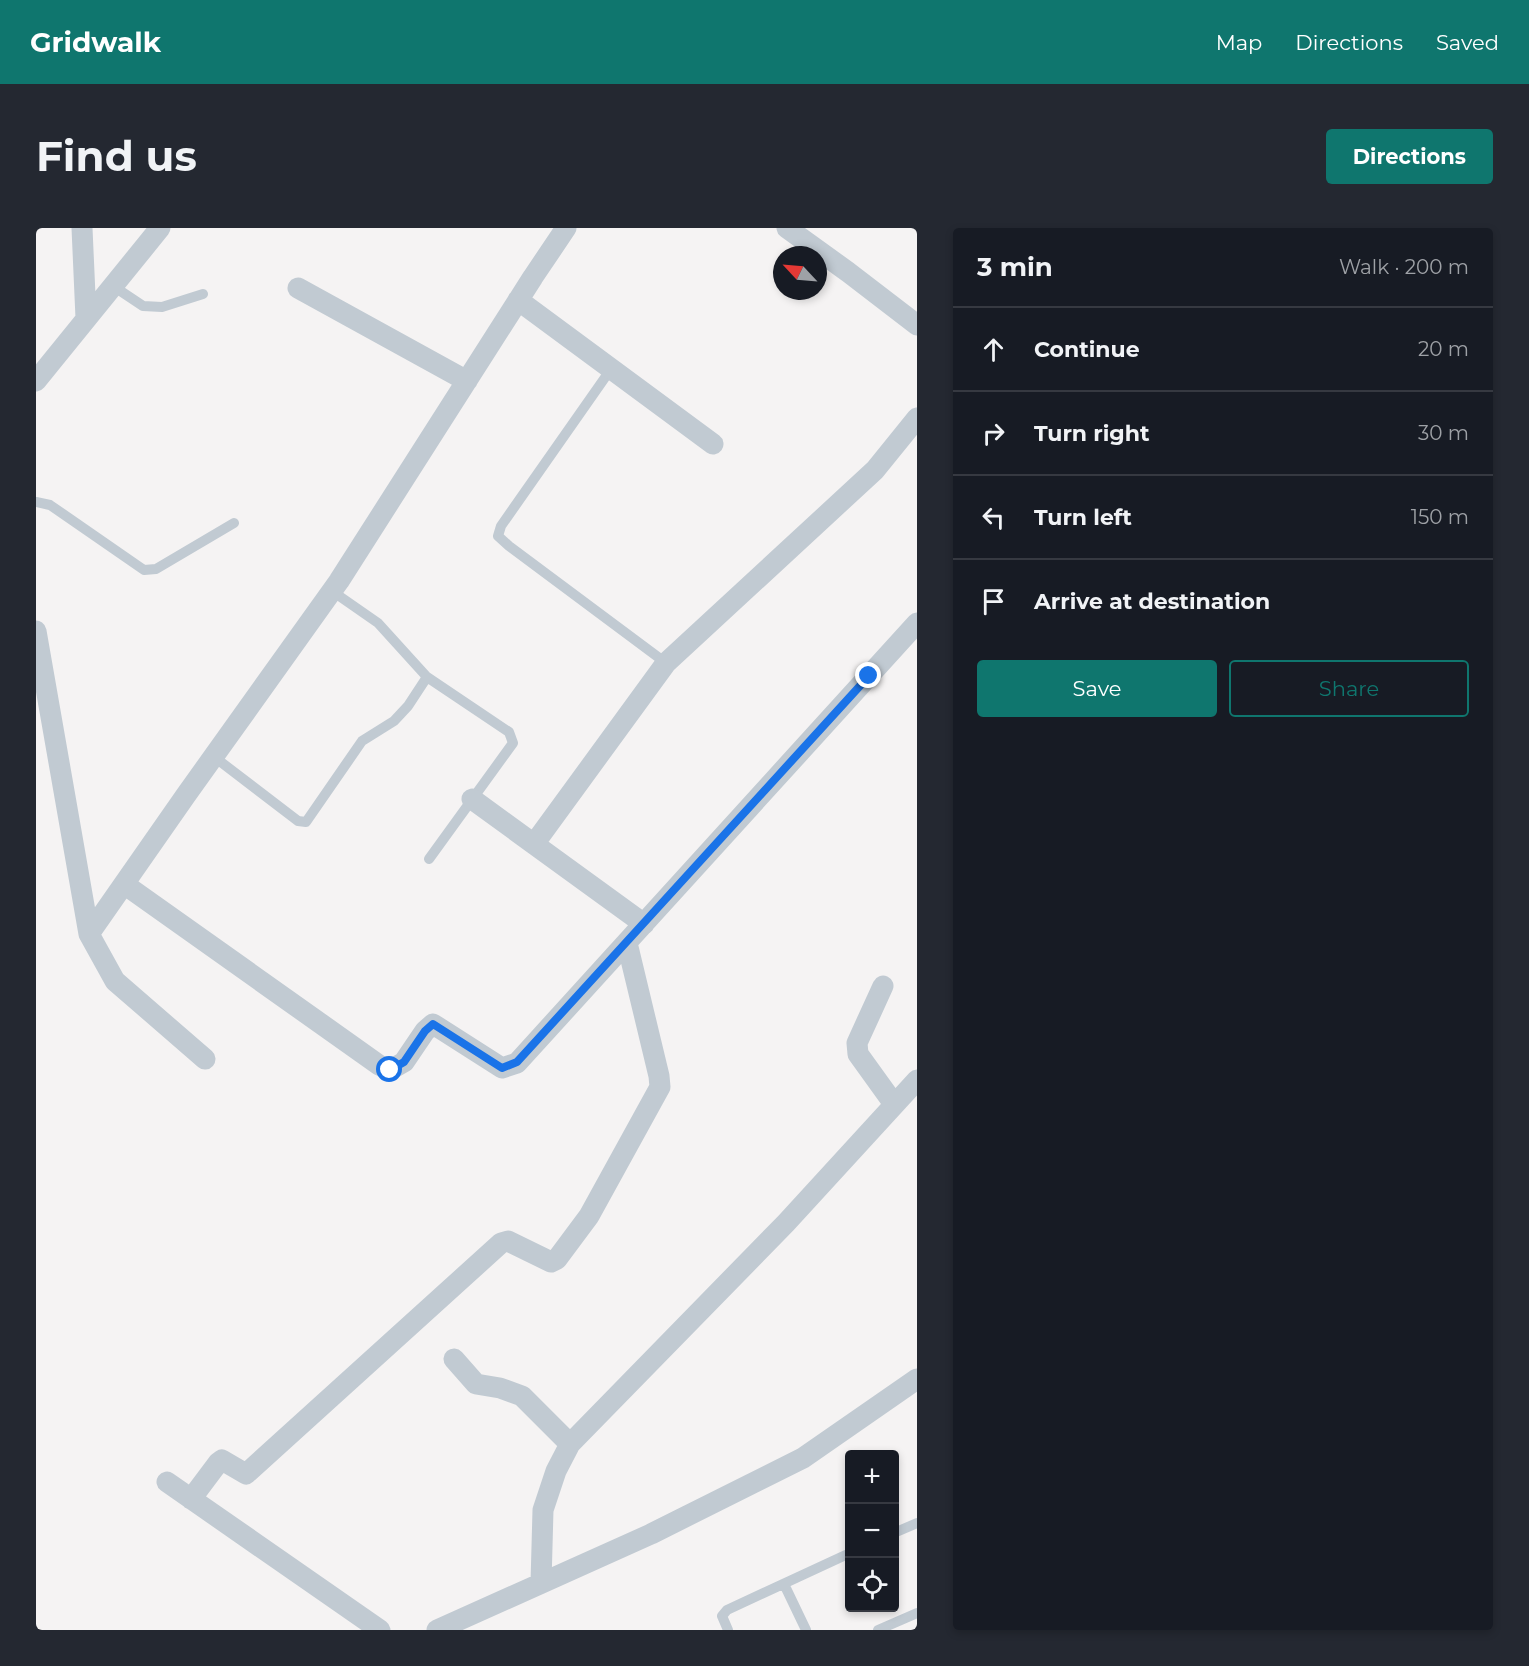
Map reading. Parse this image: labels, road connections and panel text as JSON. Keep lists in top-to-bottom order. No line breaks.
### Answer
{"north":"top left","page":{"header":"Gridwalk","nav":["Map","Directions","Saved"],"buttons":["Directions",["Save","Share"]],"title":"Find us","heading":["3 min","Walk · 200 m"],"list":[["Continue","20 m"],["Turn right","30 m"],["Turn left","150 m"],"Arrive at destination"],"map_buttons":["+","−"]}}
